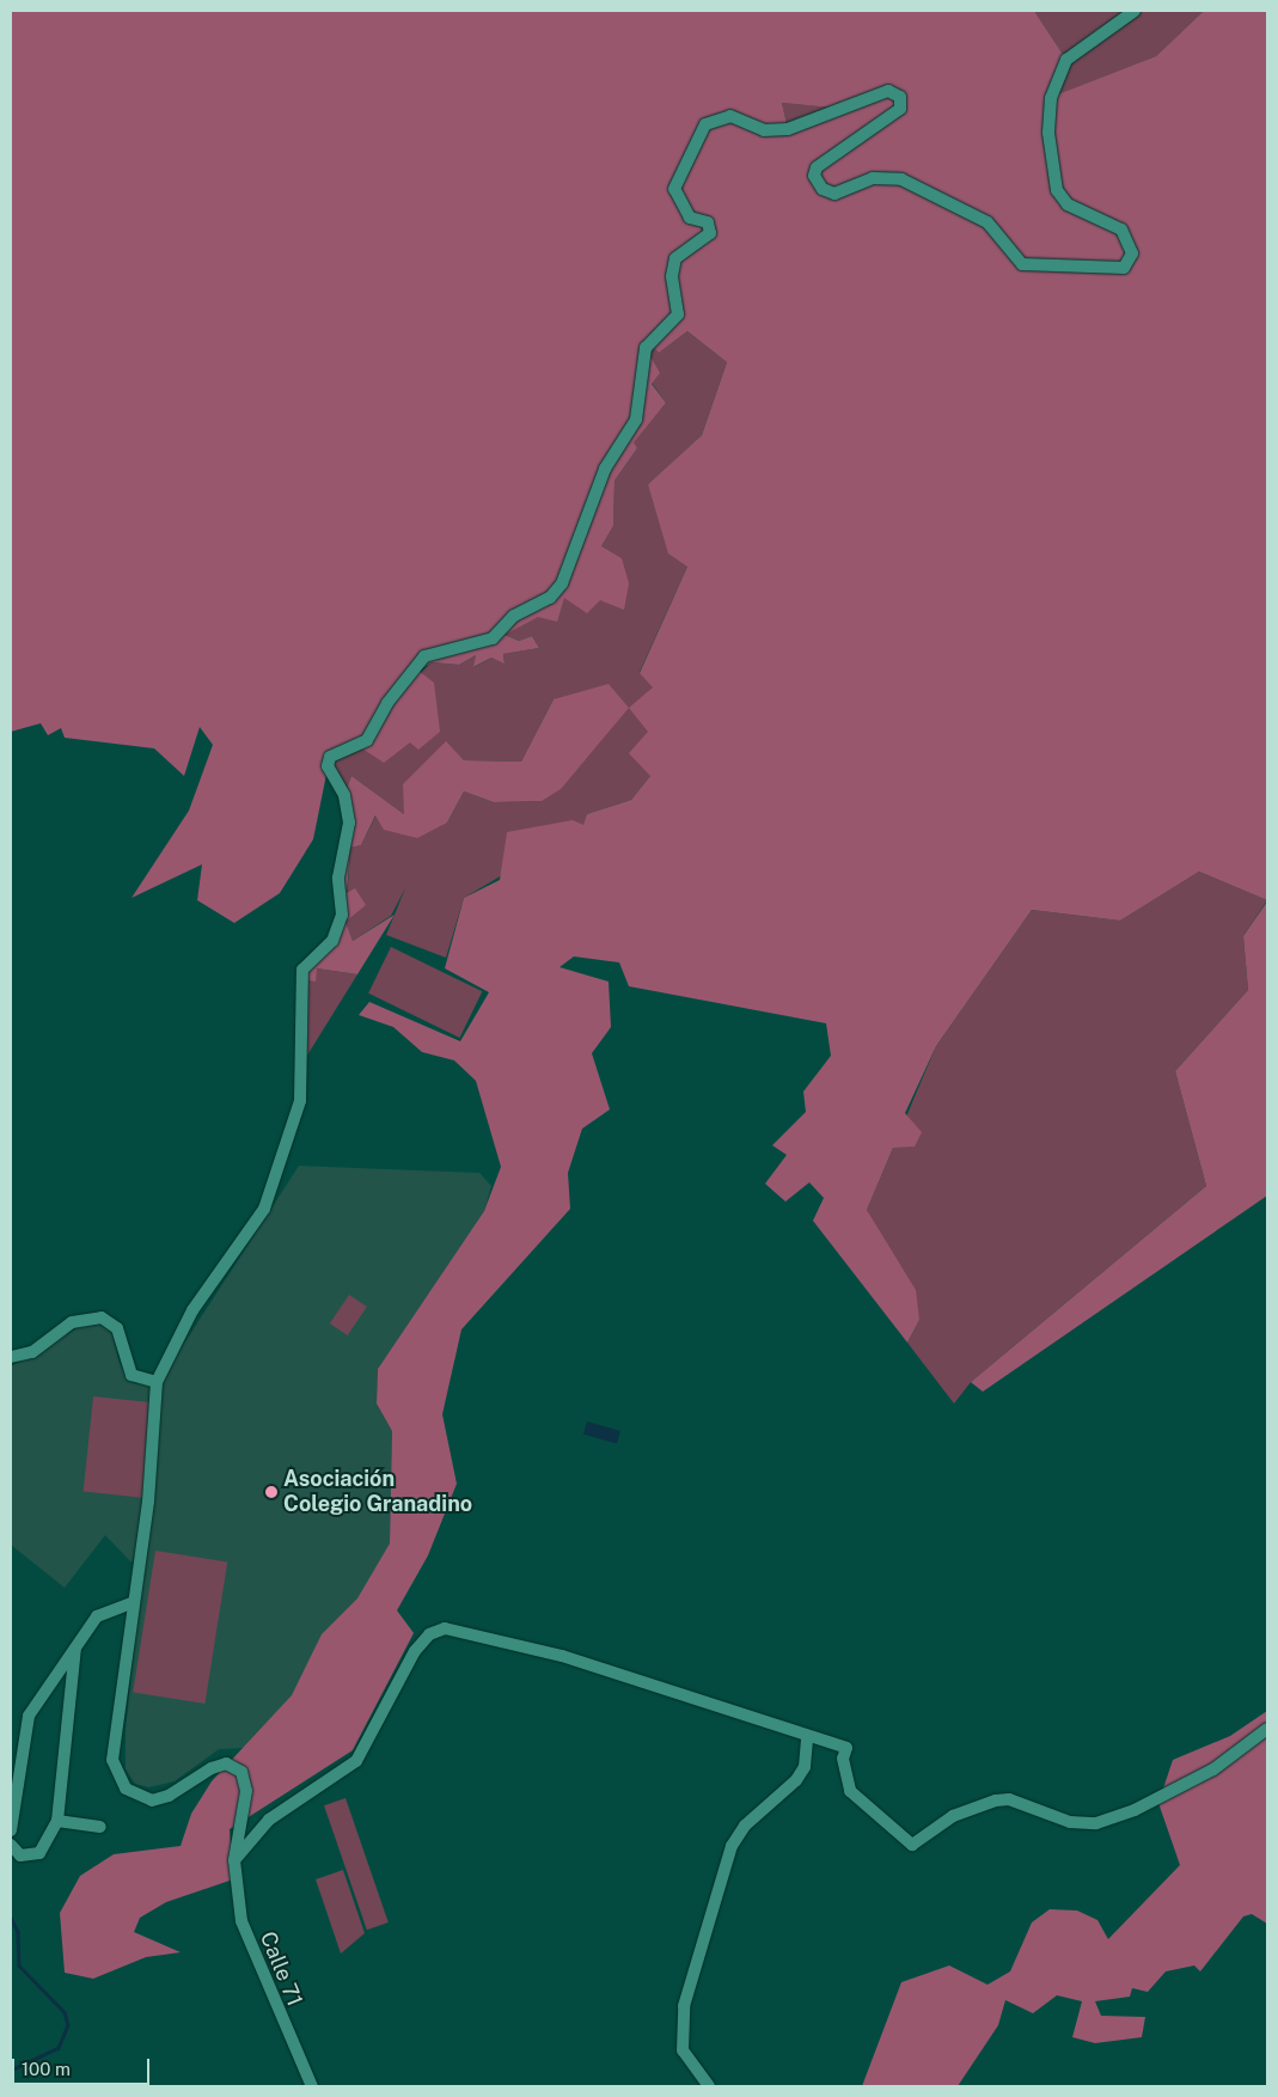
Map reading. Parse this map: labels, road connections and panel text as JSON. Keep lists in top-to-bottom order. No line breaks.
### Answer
{"streets":{"street":["Calle 71"]},"places":["Asociación Colegio Granadino"],"scale_bar":"100 m"}
